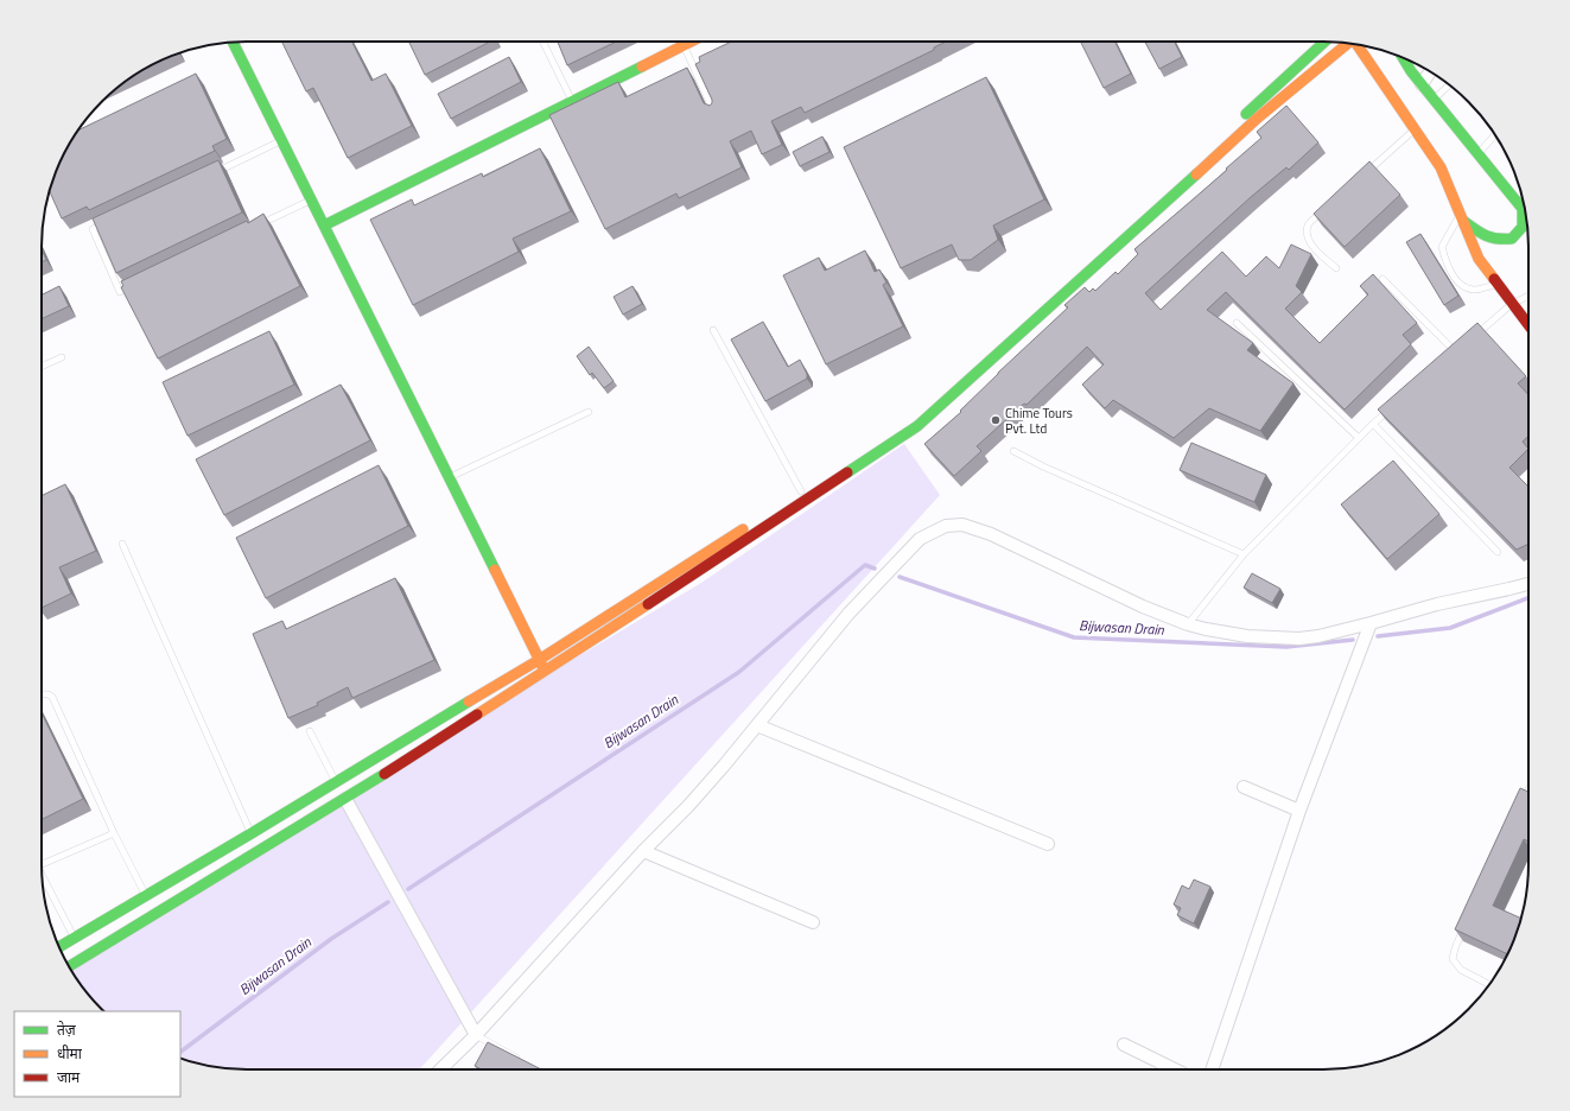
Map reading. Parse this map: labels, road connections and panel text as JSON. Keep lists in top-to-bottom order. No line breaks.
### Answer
{"water":["Bijwasan Drain"],"places":["Chime Tours Pvt. Ltd"],"legend":["तेज़","धीमा","जाम"]}
